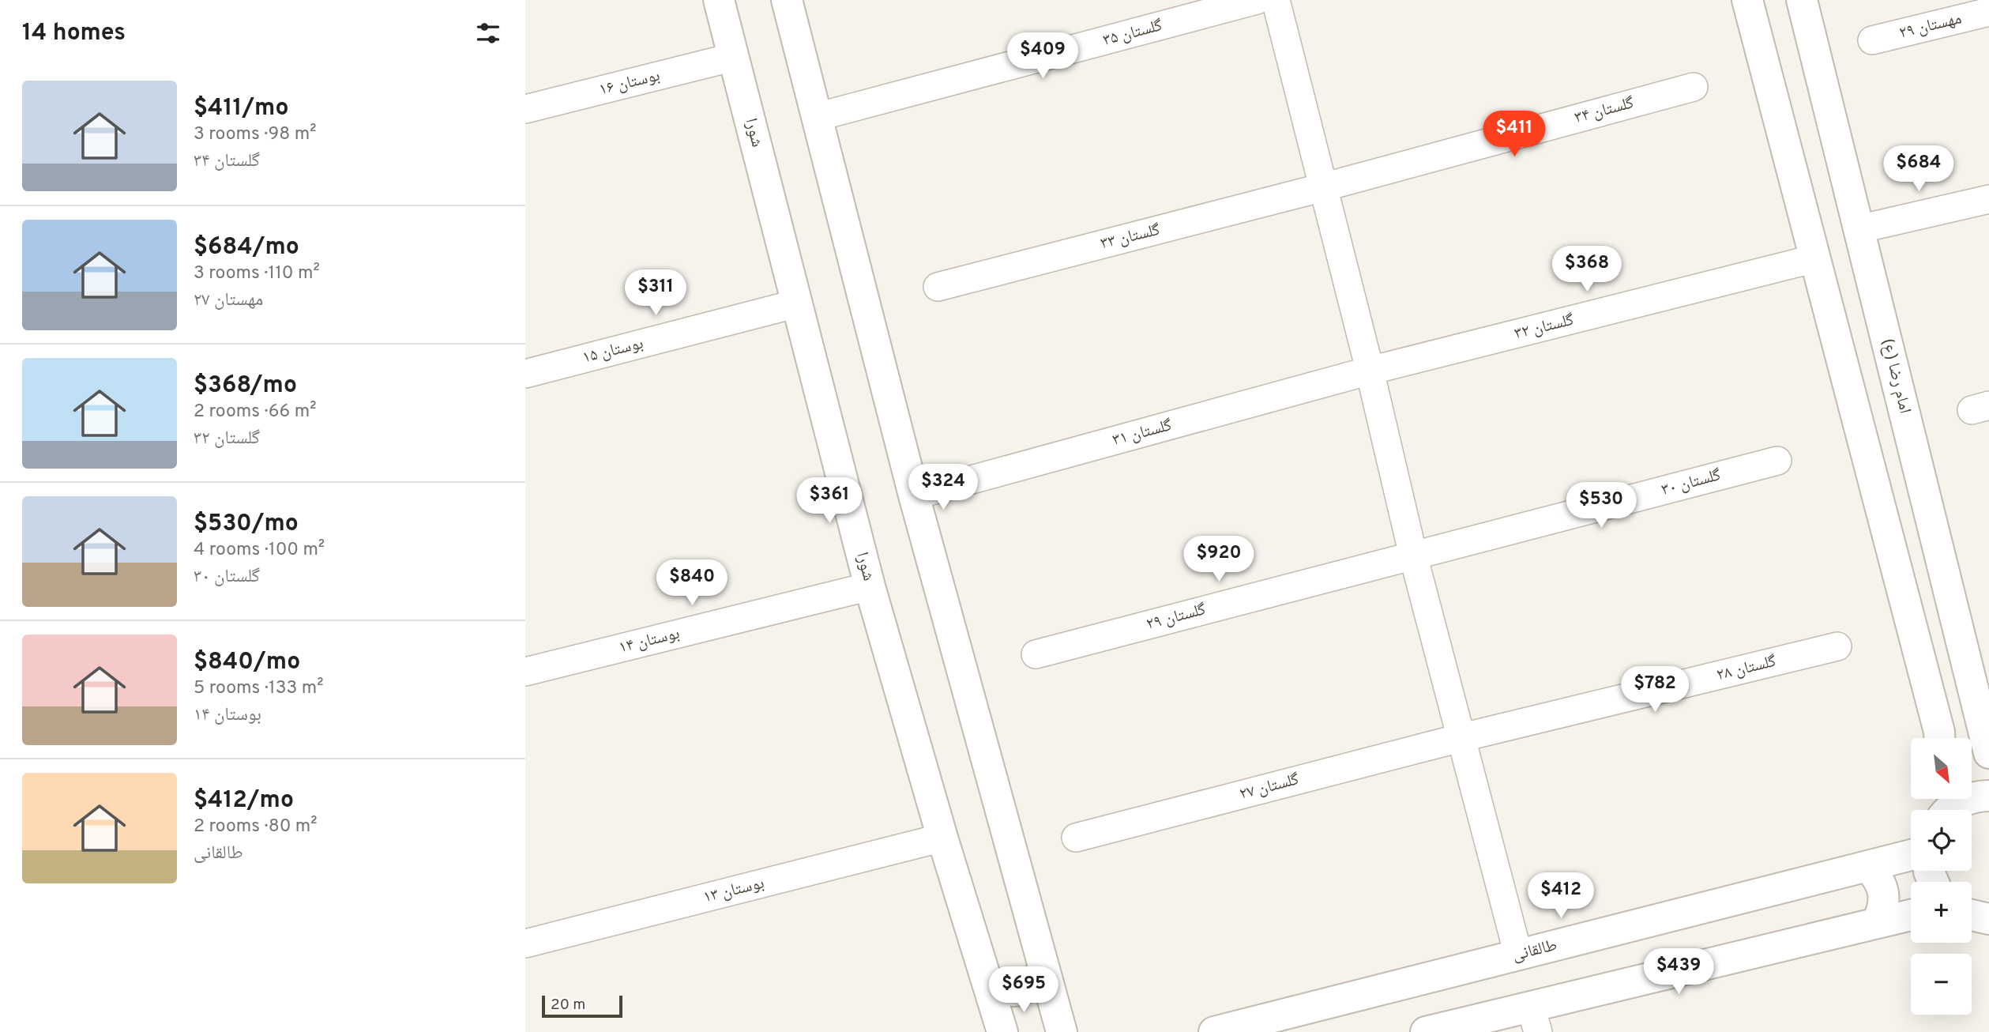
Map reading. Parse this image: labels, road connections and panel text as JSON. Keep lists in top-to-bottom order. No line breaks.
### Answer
{"streets":{"street":["مهستان ۲۹","گلستان ۳۵","بوستان ۱۶","گلستان ۳۴","شورا","گلستان ۳۳","گلستان ۳۲","بوستان ۱۵","امام رضا (ع)","گلستان ۳۱","گلستان ۳۰","گلستان ۲۹","بوستان ۱۴","گلستان ۲۸","گلستان ۲۷","بوستان ۱۳","طالقانی"]},"crossings":[["بوستان ۱۶","شورا"],["گلستان ۳۴","گلستان ۳۳"],["شورا","بوستان ۱۵"],["شورا","بوستان ۱۴"],["شورا","بوستان ۱۳"],["گلستان ۳۲","گلستان ۳۱"],["گلستان ۳۰","گلستان ۲۹"],["گلستان ۲۸","گلستان ۲۷"]],"scale_bar":"20 m","north":"bottom right","page":{"heading":"14 homes","price":["$409","$411","$684","$368","$311","$324","$361","$530","$920","$840","$782","$412","$439","$695"],"list":[{"name":"$411/mo","note":"3 rooms · 98 m² · گلستان ۳۴"},{"name":"$684/mo","note":"3 rooms · 110 m² · مهستان ۲۷"},{"name":"$368/mo","note":"2 rooms · 66 m² · گلستان ۳۲"},{"name":"$530/mo","note":"4 rooms · 100 m² · گلستان ۳۰"},{"name":"$840/mo","note":"5 rooms · 133 m² · بوستان ۱۴"},{"name":"$412/mo","note":"2 rooms · 80 m² · طالقانی"}],"map_buttons":["+","−"],"scale":"20 m"}}
